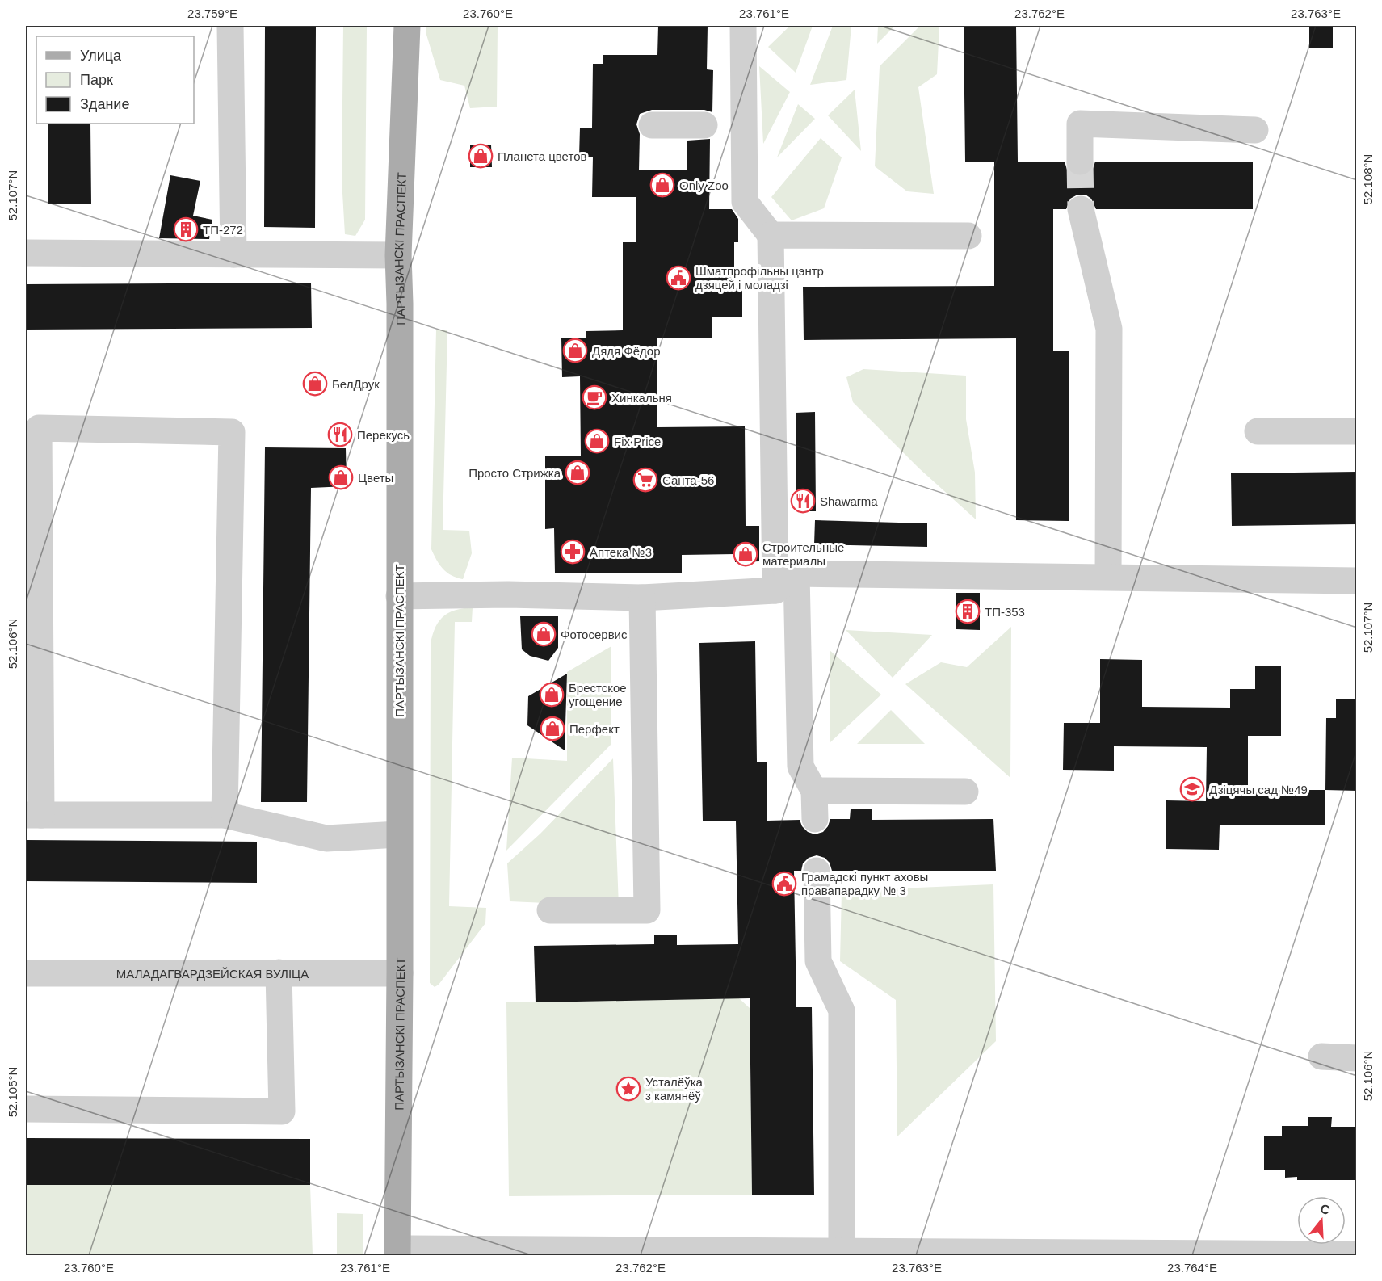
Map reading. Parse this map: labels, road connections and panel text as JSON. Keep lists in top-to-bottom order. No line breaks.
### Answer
{"streets":{"main road":["ПАРТЫЗАНСКІ ПРАСПЕКТ"],"street":["МАЛАДАГВАРДЗЕЙСКАЯ ВУЛІЦА"]},"crossings":[["ПАРТЫЗАНСКІ ПРАСПЕКТ","МАЛАДАГВАРДЗЕЙСКАЯ ВУЛІЦА"]],"places":{"shop":["Планета цветов","Only Zoo","Дядя Фёдор","БелДрук","Fix Price","Просто Стрижка","Цветы","Строительные материалы","Фотосервис","Брестское угощение","Перфект"],"building":["ТП-272","ТП-353"],"public building":["Шматпрофільны цэнтр дзяцей і моладзі","Грамадскі пункт аховы правапарадку № 3"],"cafe":["Хинкальня"],"restaurant":["Перекусь","Shawarma"],"supermarket":["Санта-56"],"pharmacy":["Аптека №3"],"school or university":["Дзіцячы сад №49"],"place":["Усталёўка з камянёў"]},"legend":["Улица","Парк","Здание"],"north":"top","coordinates":["23.759°E","23.760°E","23.761°E","23.762°E","23.763°E","52.108°N","52.107°N","52.106°N","52.105°N","23.764°E"]}
